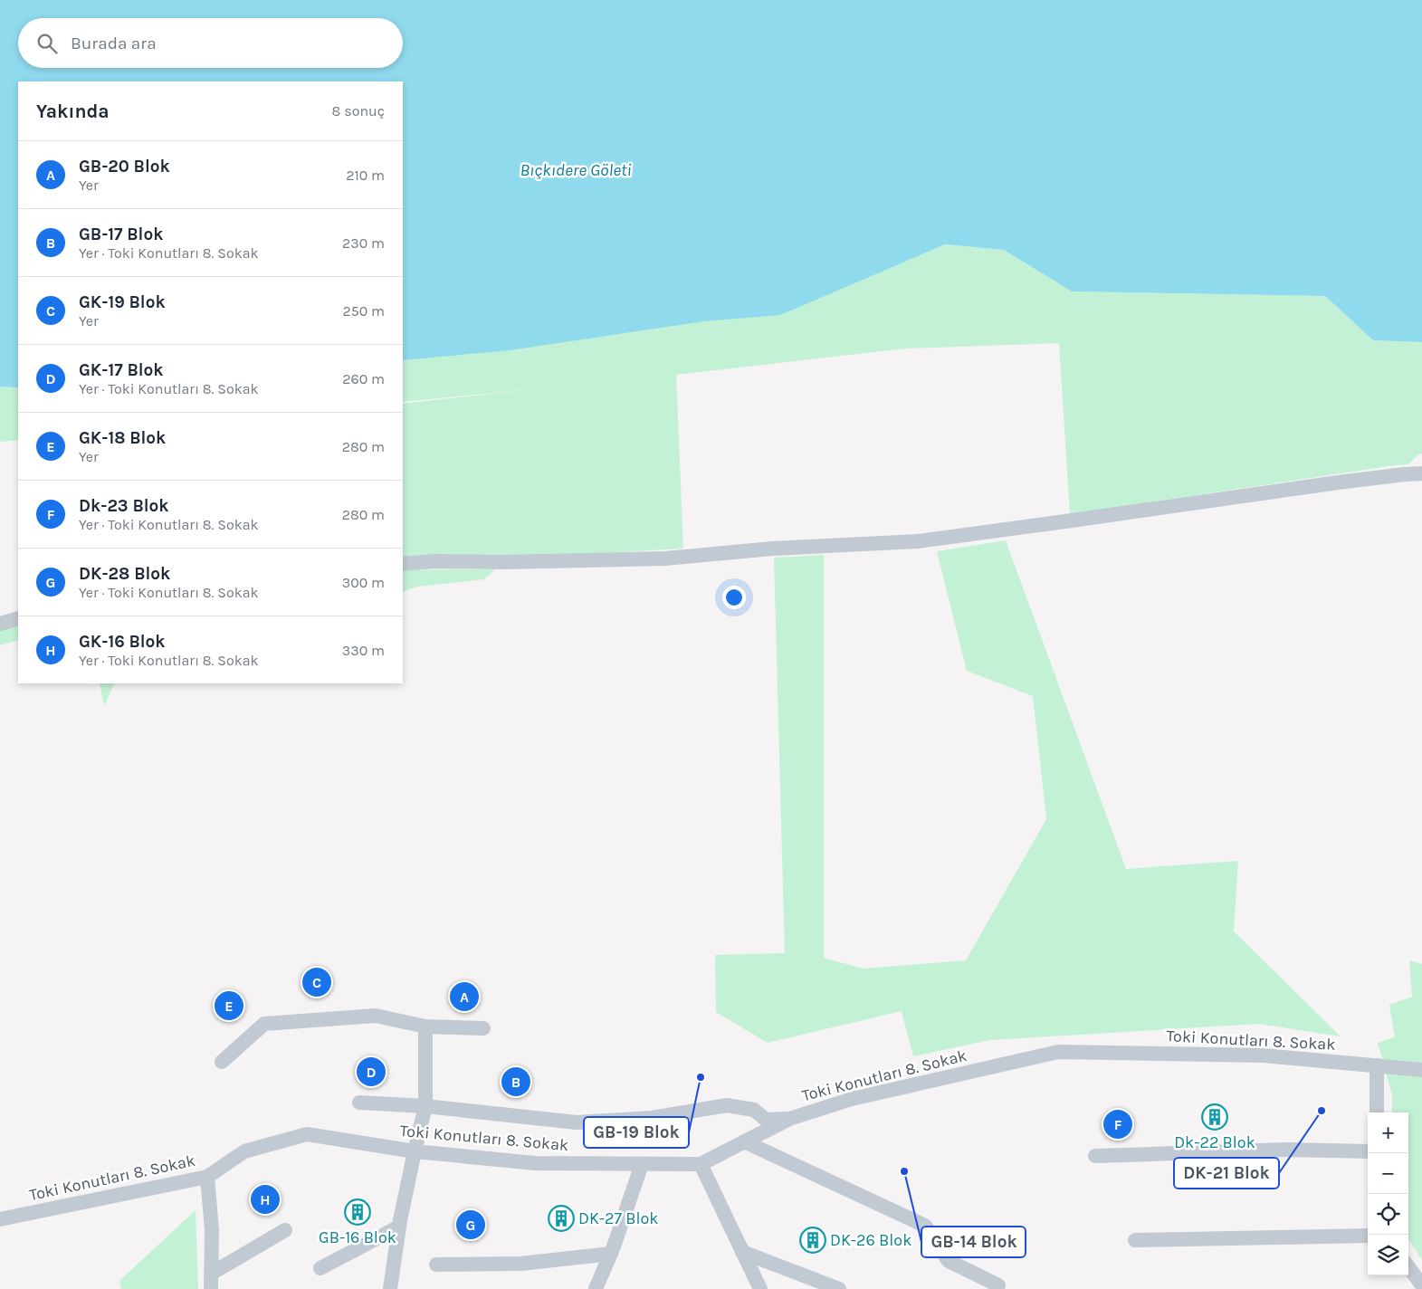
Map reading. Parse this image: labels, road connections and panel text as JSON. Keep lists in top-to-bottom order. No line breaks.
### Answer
{"streets":{"street":["Toki Konutları 8. Sokak"]},"water":["Bıçkıdere Göleti"],"places":{"other":["GB-19 Blok","DK-21 Blok","GB-14 Blok"],"building":["Dk-22 Blok","GB-16 Blok","DK-27 Blok","DK-26 Blok"]},"page":{"search":"Burada ara","heading":["Yakında","8 sonuç"],"list":[{"mark":"A","name":"GB-20 Blok","note":"Yer","value":"210 m"},{"mark":"B","name":"GB-17 Blok","note":"Yer · Toki Konutları 8. Sokak","value":"230 m"},{"mark":"C","name":"GK-19 Blok","note":"Yer","value":"250 m"},{"mark":"D","name":"GK-17 Blok","note":"Yer · Toki Konutları 8. Sokak","value":"260 m"},{"mark":"E","name":"GK-18 Blok","note":"Yer","value":"280 m"},{"mark":"F","name":"Dk-23 Blok","note":"Yer · Toki Konutları 8. Sokak","value":"280 m"},{"mark":"G","name":"DK-28 Blok","note":"Yer · Toki Konutları 8. Sokak","value":"300 m"},{"mark":"H","name":"GK-16 Blok","note":"Yer · Toki Konutları 8. Sokak","value":"330 m"}],"pins":["C","A","E","D","B","F","H","G"],"map_buttons":["+","−"]}}
